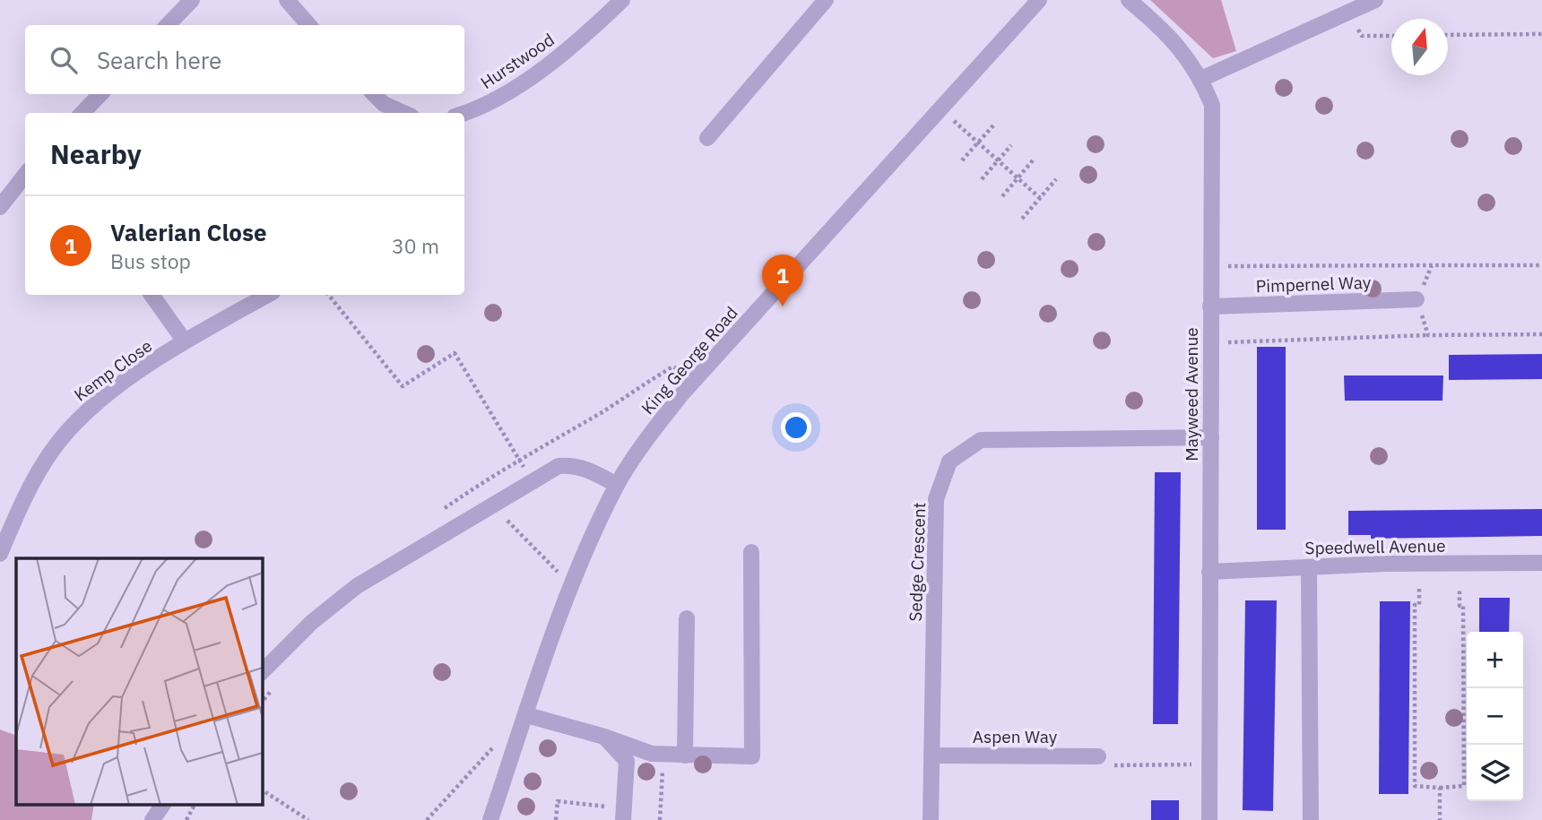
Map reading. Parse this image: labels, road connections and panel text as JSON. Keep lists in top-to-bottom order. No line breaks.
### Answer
{"streets":{"street":["Hurstwood","Pimpernel Way","King George Road","Kemp Close","Mayweed Avenue","Speedwell Avenue","Sedge Crescent","Aspen Way"]},"crossings":[["Pimpernel Way","Mayweed Avenue"],["Mayweed Avenue","Speedwell Avenue"],["Mayweed Avenue","Sedge Crescent"],["Sedge Crescent","Aspen Way"]],"north":"top","page":{"search":"Search here","heading":"Nearby","list":[{"mark":"1","name":"Valerian Close","note":"Bus stop","value":"30 m"}],"pins":"1","map_buttons":["+","−"]}}
